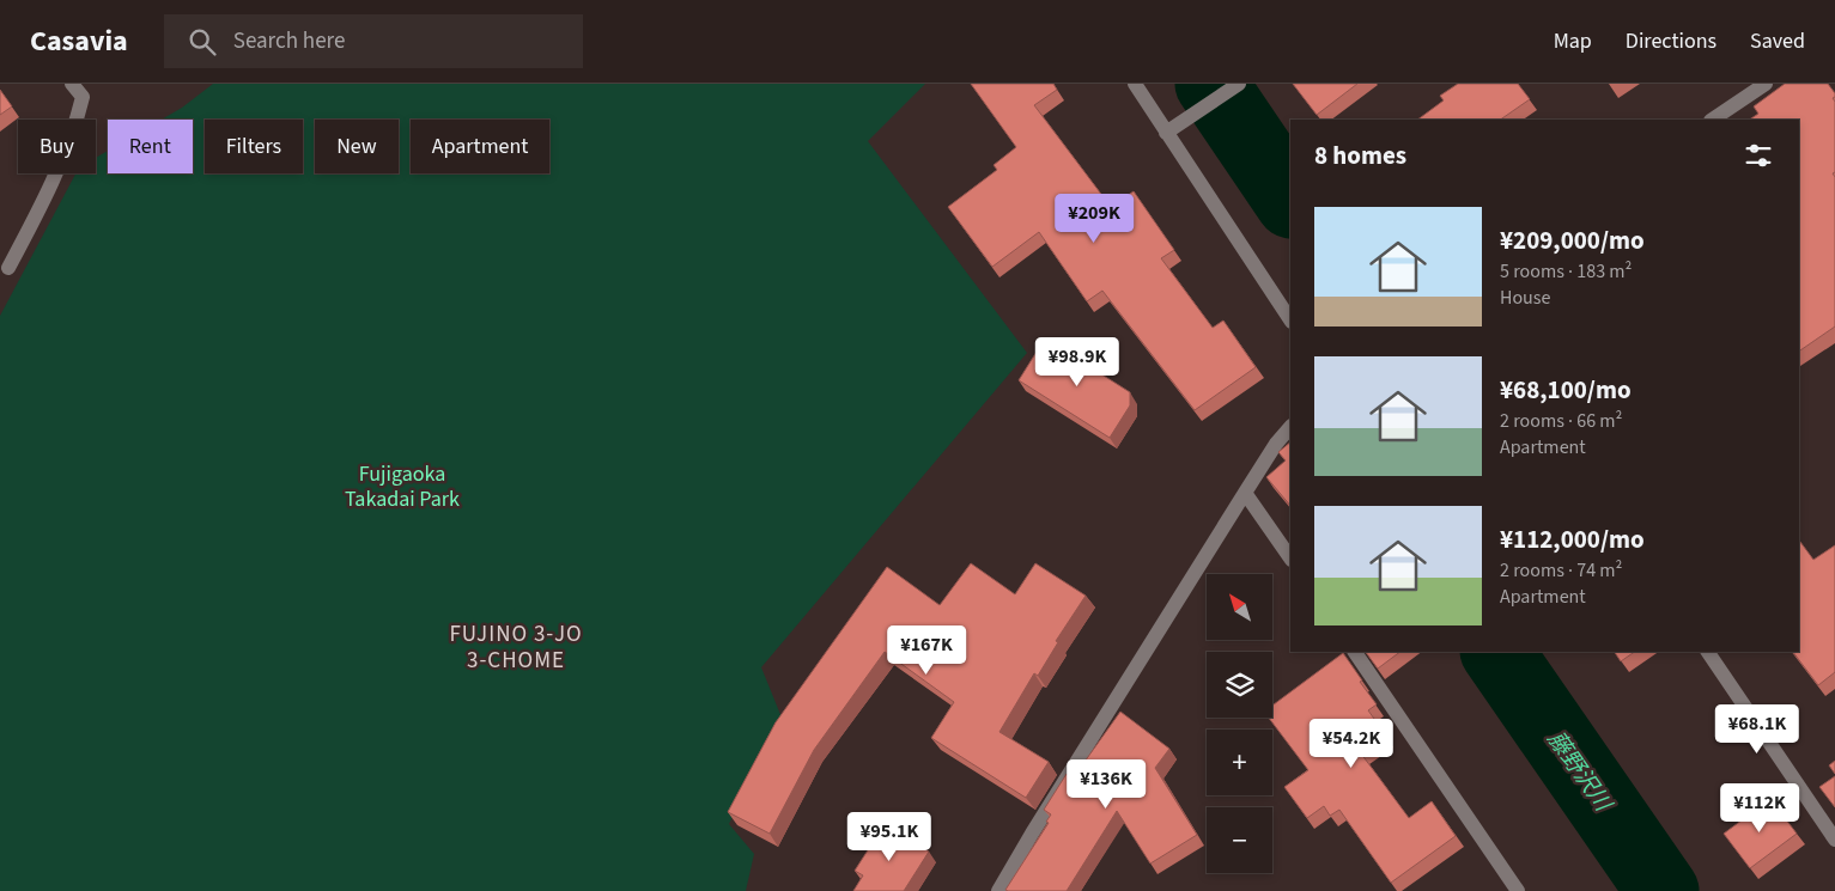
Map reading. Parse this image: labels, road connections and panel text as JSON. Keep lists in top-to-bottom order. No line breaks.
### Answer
{"districts":["FUJINO 3-JO 3-CHOME"],"water":["藤野沢川"],"parks":["Fujigaoka Takadai Park"],"north":"top left","page":{"header":"Casavia","search":"Search here","nav":["Map","Directions","Saved"],"chip":["Buy","Rent","Filters","New","Apartment"],"heading":"8 homes","list":[{"name":"¥209,000/mo","note":"5 rooms · 183 m² · House"},{"name":"¥68,100/mo","note":"2 rooms · 66 m² · Apartment"},{"name":"¥112,000/mo","note":"2 rooms · 74 m² · Apartment"}],"price":["¥209K","¥98.9K","¥167K","¥68.1K","¥54.2K","¥136K","¥112K","¥95.1K"],"map_buttons":["+","−"]}}
